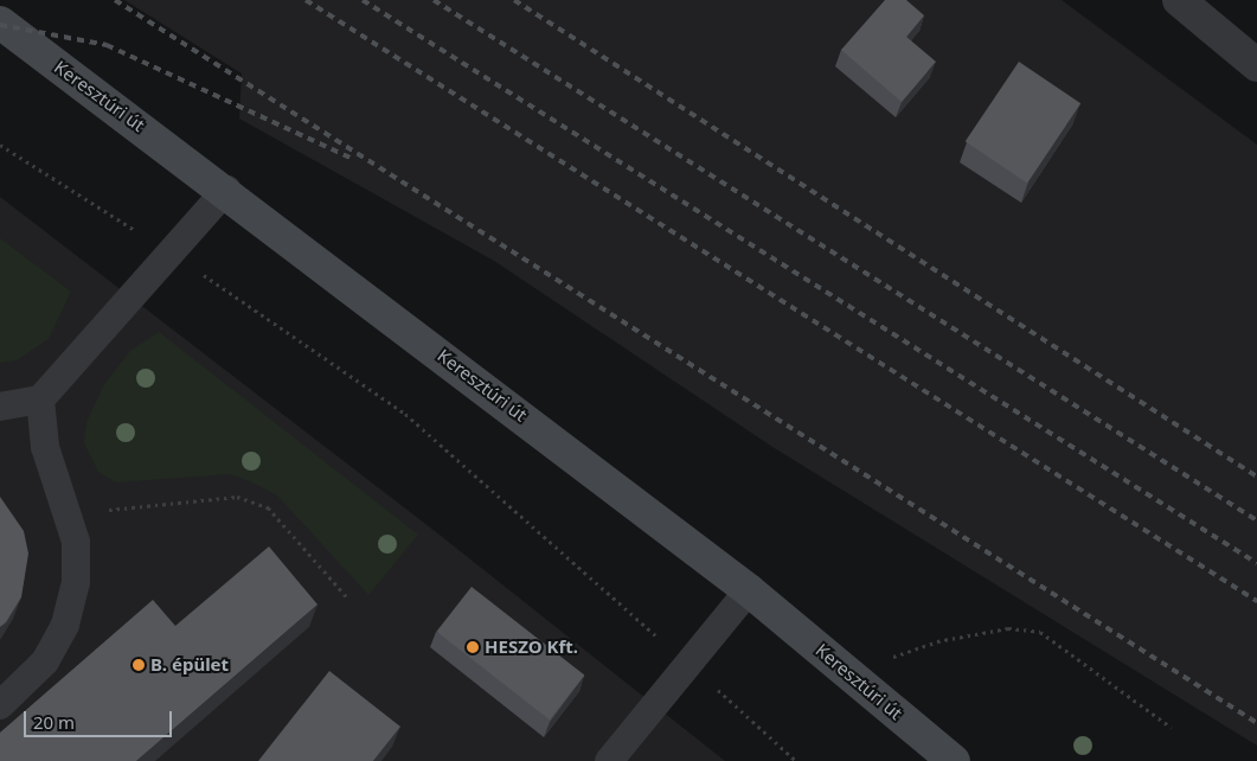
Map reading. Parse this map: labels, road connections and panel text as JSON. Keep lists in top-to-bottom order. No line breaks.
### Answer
{"streets":{"main road":["Keresztúri út"]},"places":["HESZO Kft.","B. épület"],"scale_bar":"20 m"}
